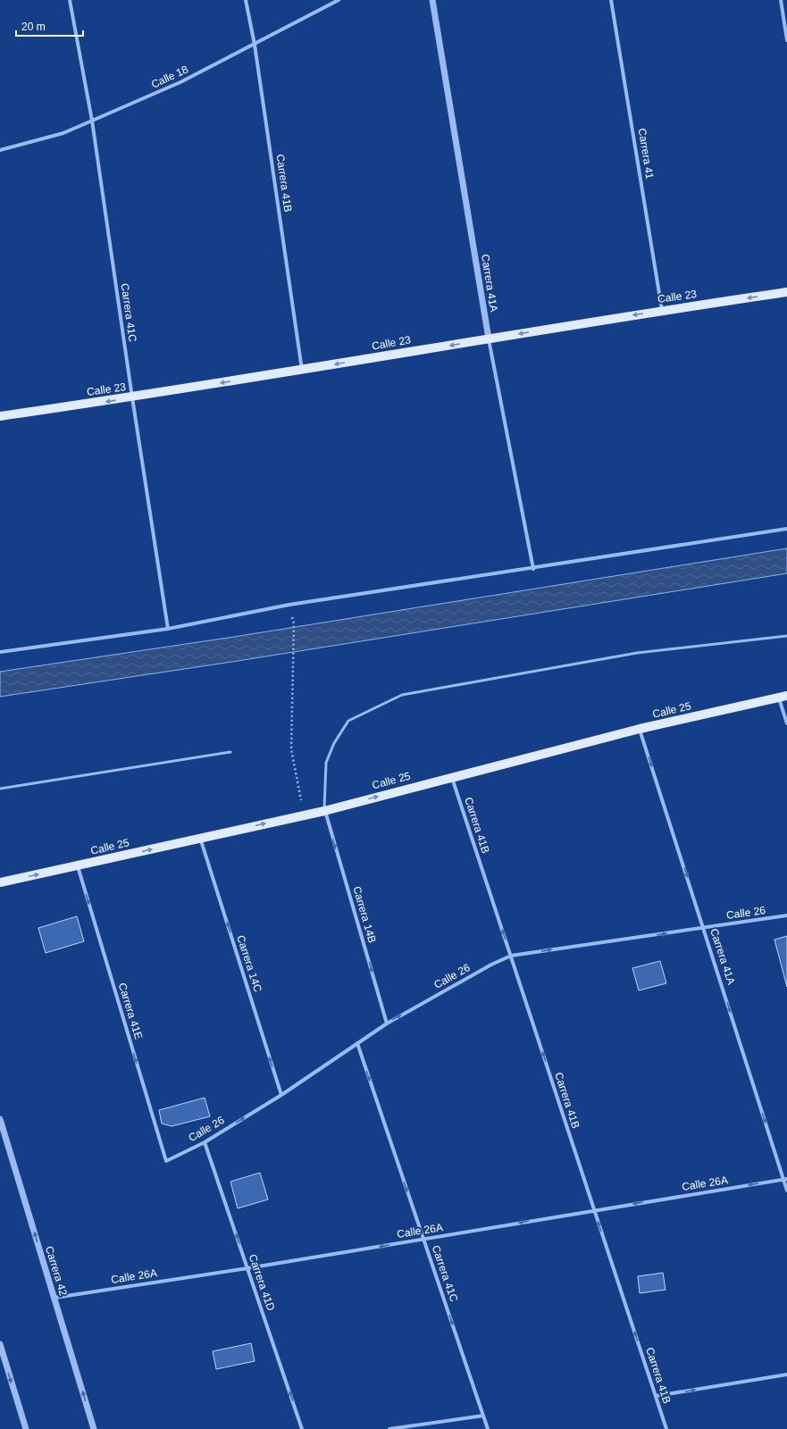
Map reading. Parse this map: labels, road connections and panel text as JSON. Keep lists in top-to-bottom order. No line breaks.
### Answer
{"streets":{"main road":["Calle 23","Calle 25"],"street":["Calle 18","Carrera 41","Carrera 41B","Carrera 41A","Carrera 41C","Calle 26","Carrera 14B","Carrera 14C","Carrera 41E","Calle 26A","Carrera 42","Carrera 41D"]},"crossings":[["Calle 18","Carrera 41B"],["Calle 18","Carrera 41C"],["Carrera 41","Calle 23"],["Carrera 41B","Calle 23"],["Carrera 41B","Calle 25"],["Carrera 41B","Calle 26"],["Carrera 41B","Calle 26A"],["Carrera 41A","Calle 23"],["Carrera 41A","Calle 25"],["Carrera 41A","Calle 26"],["Carrera 41A","Calle 26A"],["Calle 23","Carrera 41C"],["Carrera 41C","Calle 26"],["Carrera 41C","Calle 26A"],["Calle 25","Carrera 14B"],["Calle 25","Carrera 14C"],["Calle 25","Carrera 41E"],["Calle 26","Carrera 14B"],["Calle 26","Carrera 14C"],["Calle 26","Carrera 41E"],["Calle 26","Carrera 41D"],["Calle 26A","Carrera 42"],["Calle 26A","Carrera 41D"]],"one_way":["Carrera 41B","Carrera 41A","Calle 23","Carrera 41C","Calle 25","Calle 26","Carrera 14B","Carrera 14C","Carrera 41E","Calle 26A","Carrera 42","Carrera 41D"],"scale_bar":"20 m"}
